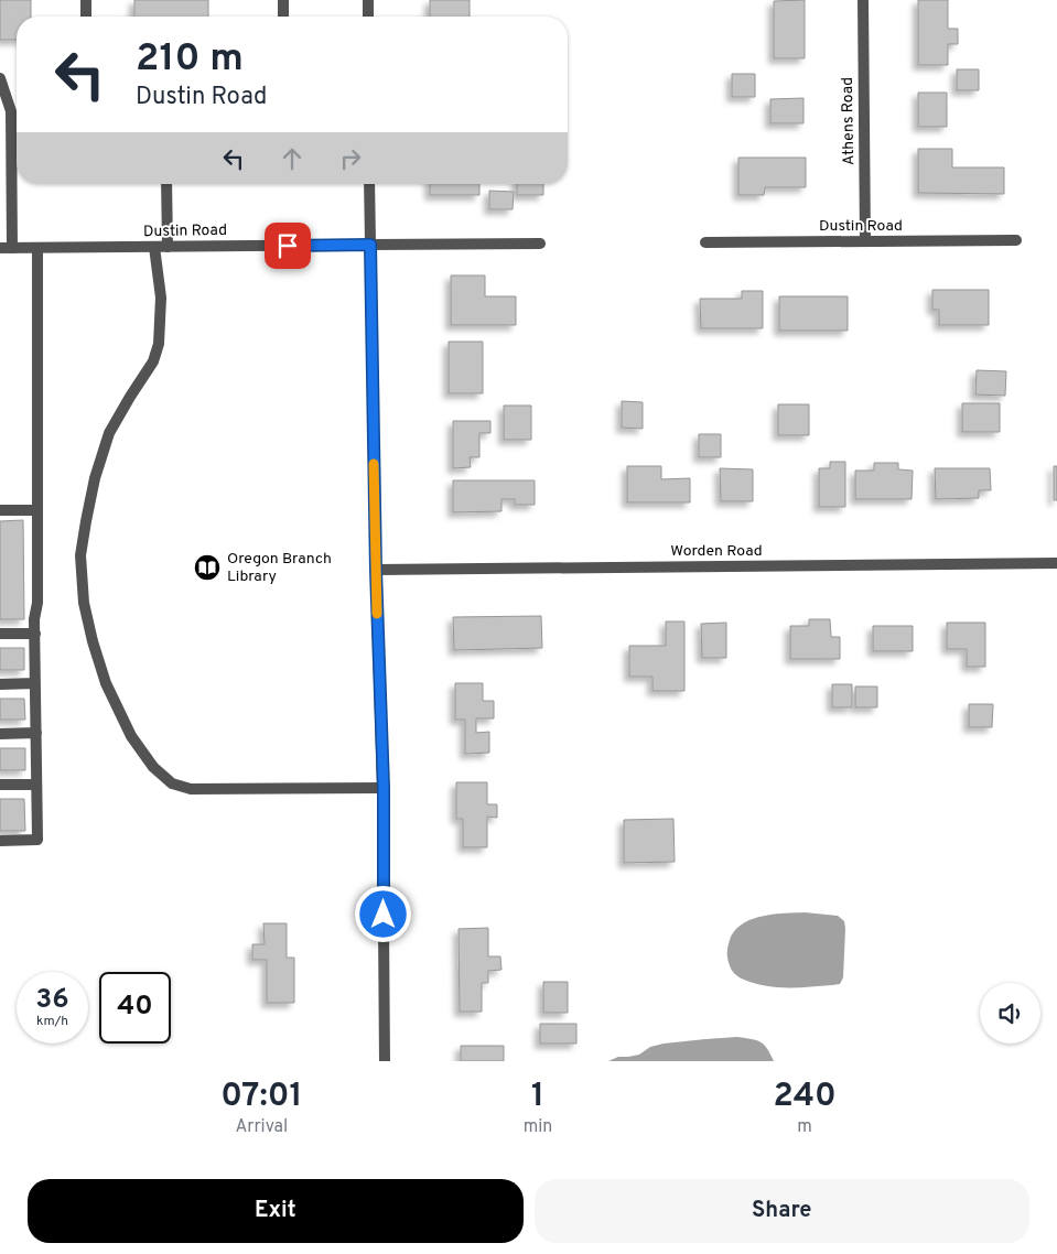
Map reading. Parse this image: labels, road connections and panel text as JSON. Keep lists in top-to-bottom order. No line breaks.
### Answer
{"streets":{"street":["Athens Road","Dustin Road","Worden Road"]},"crossings":[["Athens Road","Dustin Road"]],"places":{"library":["Oregon Branch Library"]},"page":{"turn":["210 m","Dustin Road"],"speed":"36 km/h","limit":"40","eta":["07:01","Arrival","1","min","240","m"],"buttons":["Exit","Share"]}}
